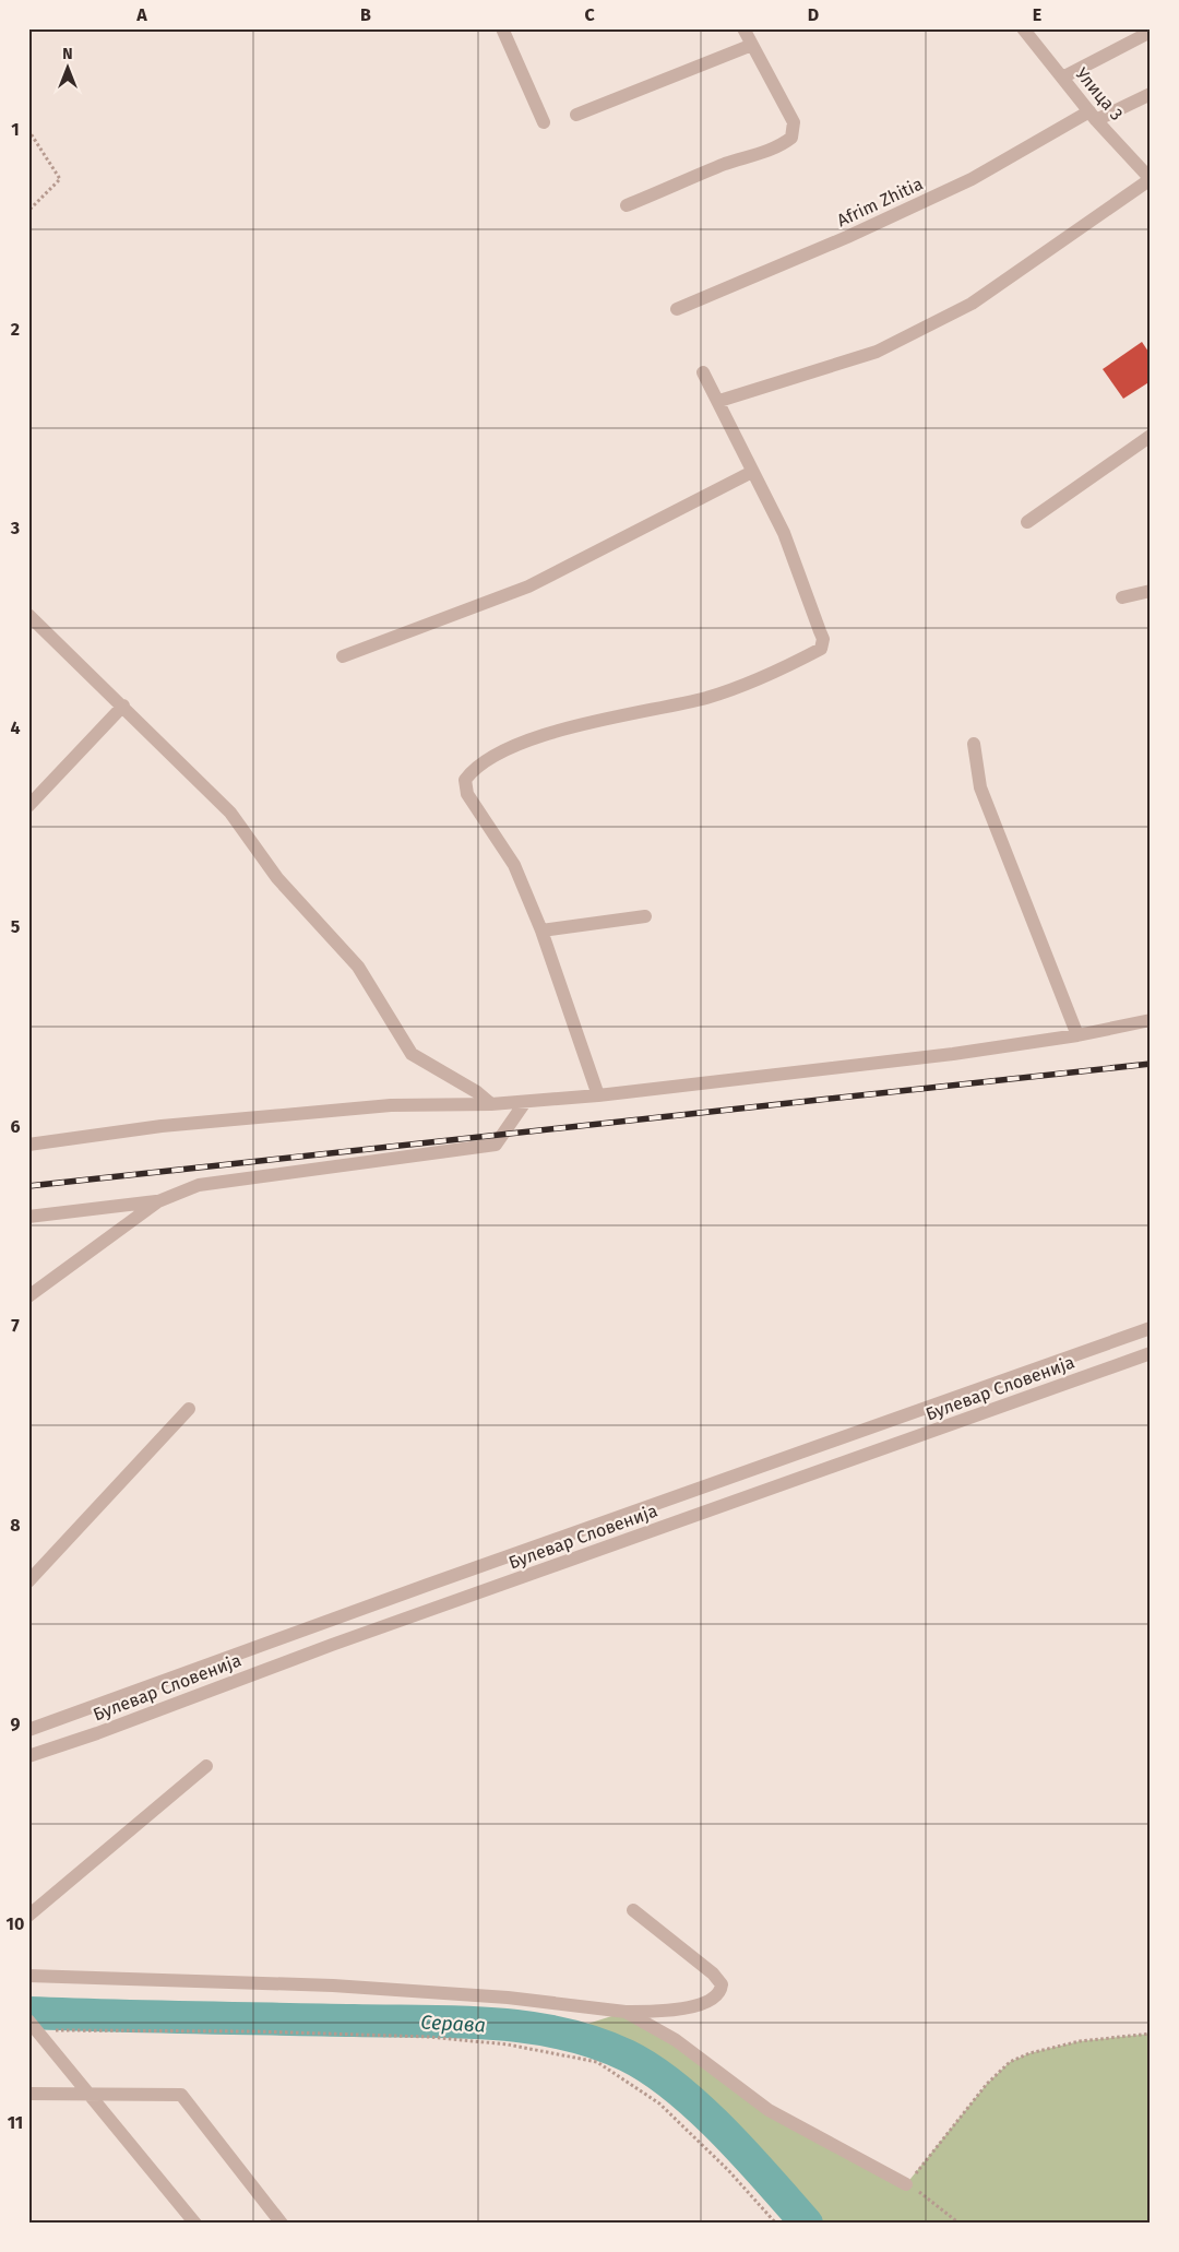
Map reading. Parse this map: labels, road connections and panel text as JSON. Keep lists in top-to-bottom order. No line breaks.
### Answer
{"streets":{"street":["Улица 3","Afrim Zhitia","Булевар Словенија"]},"crossings":[["Улица 3","Afrim Zhitia"]],"water":["Серава"],"north":"top","grid":{"columns":["A","B","C","D","E"],"rows":["1","2","3","4","5","6","7","8","9","10","11"]}}
